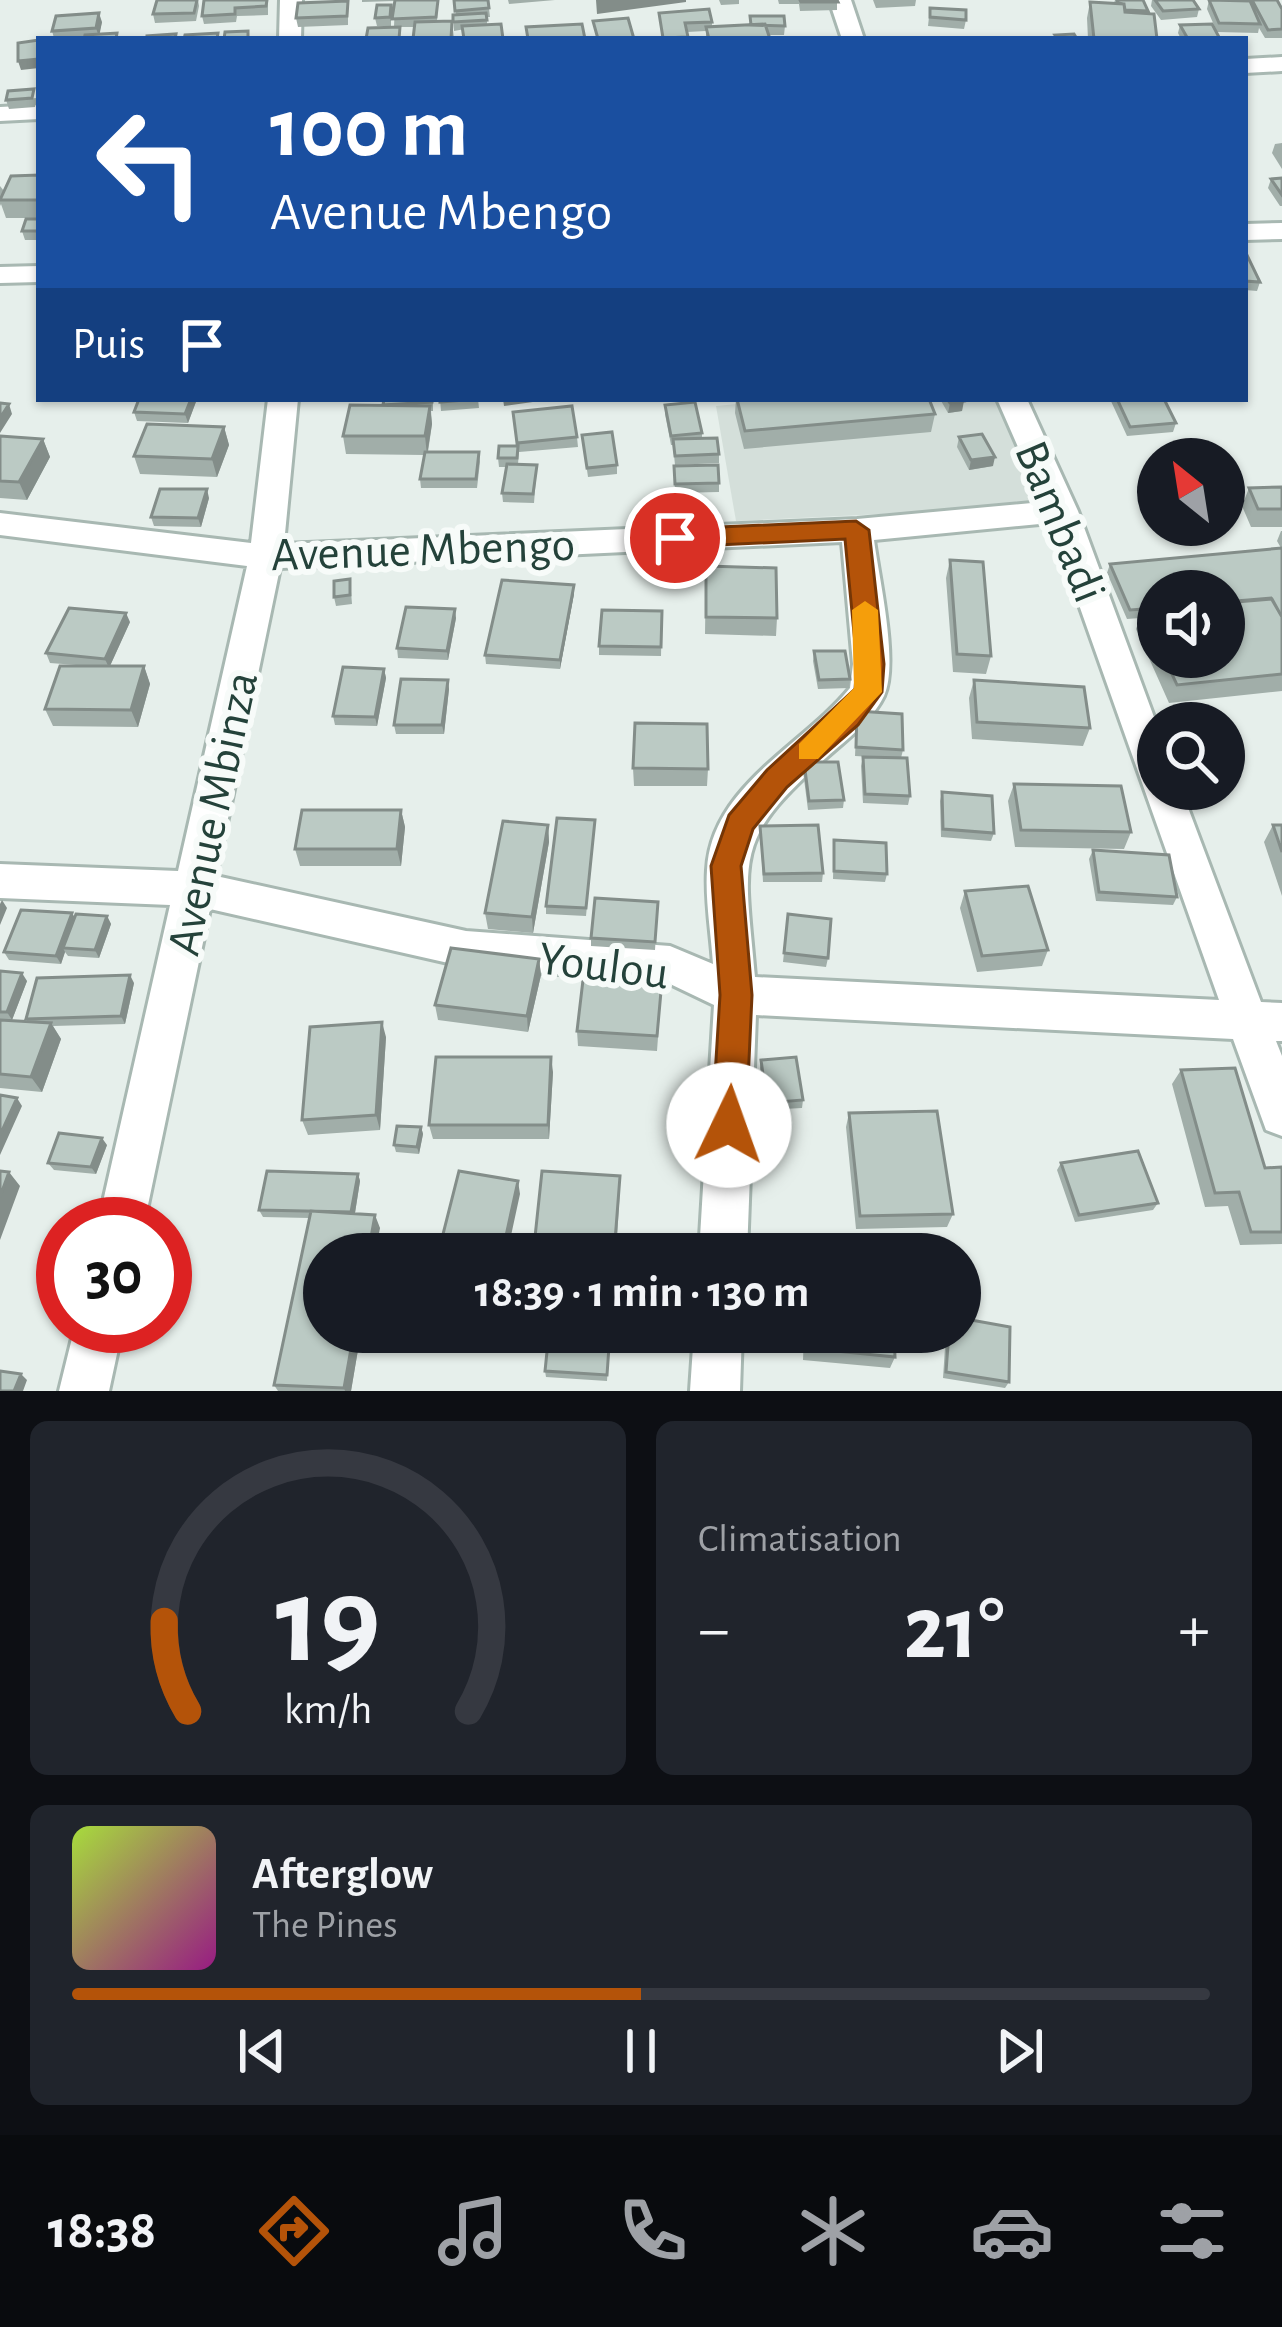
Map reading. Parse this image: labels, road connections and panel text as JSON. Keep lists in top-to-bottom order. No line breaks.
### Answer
{"streets":{"street":["Bambadi","Avenue Mbengo","Avenue Mbinza","Youlou"]},"crossings":[["Bambadi","Avenue Mbengo"],["Avenue Mbengo","Avenue Mbinza"],["Avenue Mbinza","Youlou"]],"north":"top left","page":{"turn":["100 m","Avenue Mbengo"],"then":"Puis","limit":"30","trip":"18:39 · 1 min · 130 m","tile":"Climatisation","heat":["−","21°","+"],"song":["Afterglow","The Pines"],"tabs":"18:38","gauge":["19","km/h"]}}
